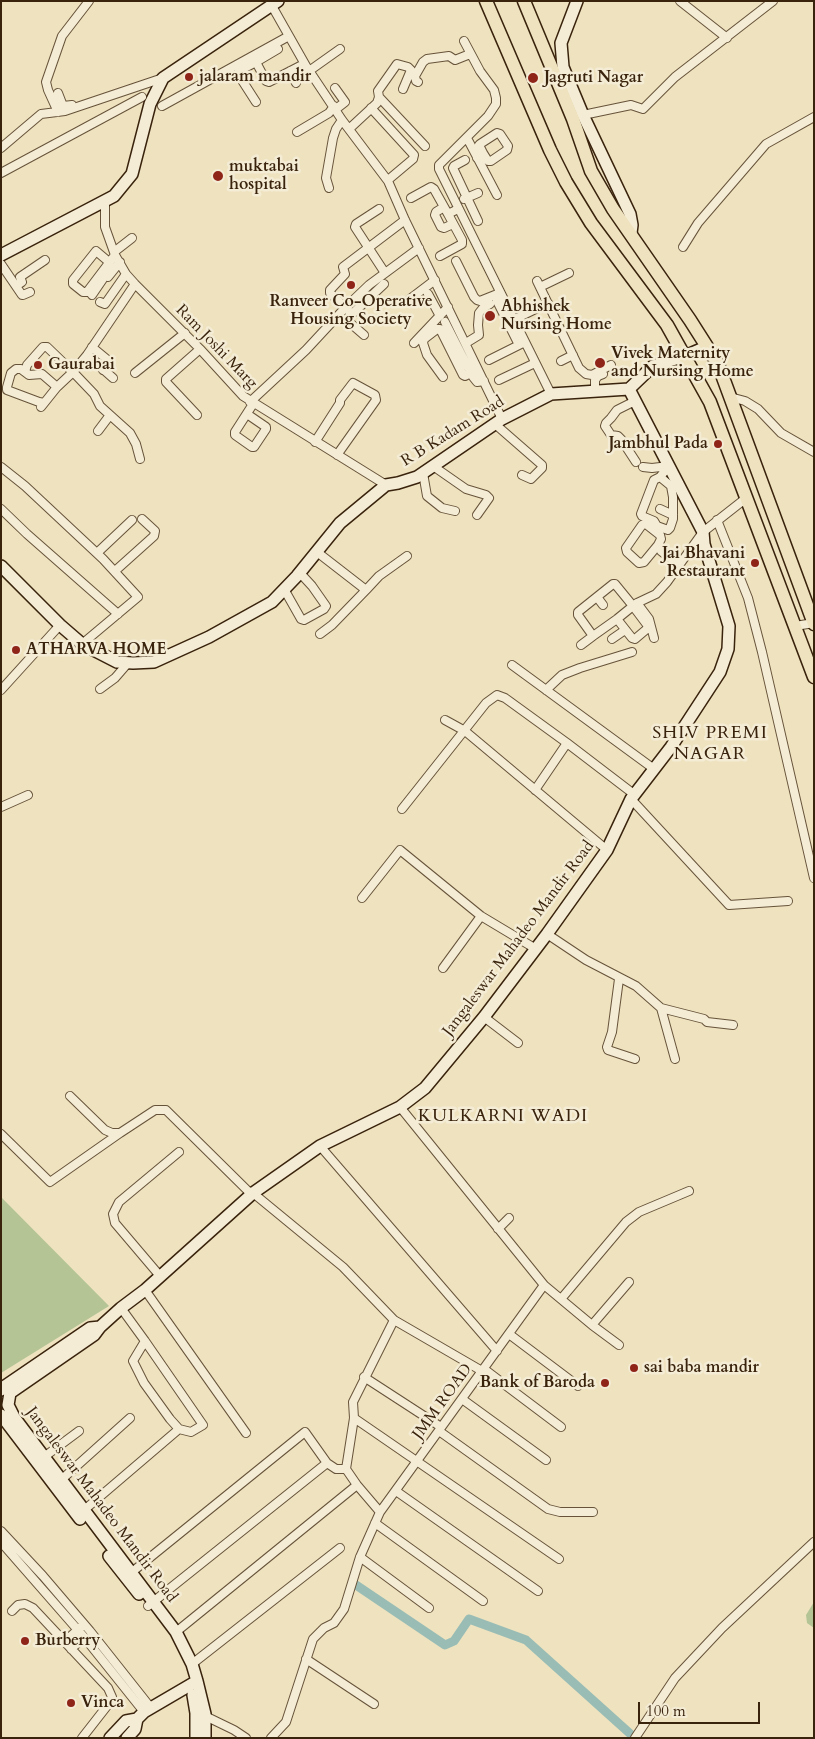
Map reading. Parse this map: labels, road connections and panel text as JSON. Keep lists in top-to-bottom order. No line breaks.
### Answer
{"streets":{"main road":["R B Kadam Road","Jangaleswar Mahadeo Mandir Road"],"street":["Ram Joshi Marg","JMM ROAD"]},"crossings":[["Ram Joshi Marg","R B Kadam Road"],["R B Kadam Road","Jangaleswar Mahadeo Mandir Road"]],"districts":["SHIV PREMI NAGAR","KULKARNI WADI"],"places":["jalaram mandir","Jagruti Nagar","muktabai hospital","Ranveer Co-Operative Housing Society","Abhishek Nursing Home","Vivek Maternity and Nursing Home","Gaurabai","Jambhul Pada","Jai Bhavani Restaurant","ATHARVA HOME","sai baba mandir","Bank of Baroda","Burberry","Vinca"],"scale_bar":"100 m"}
